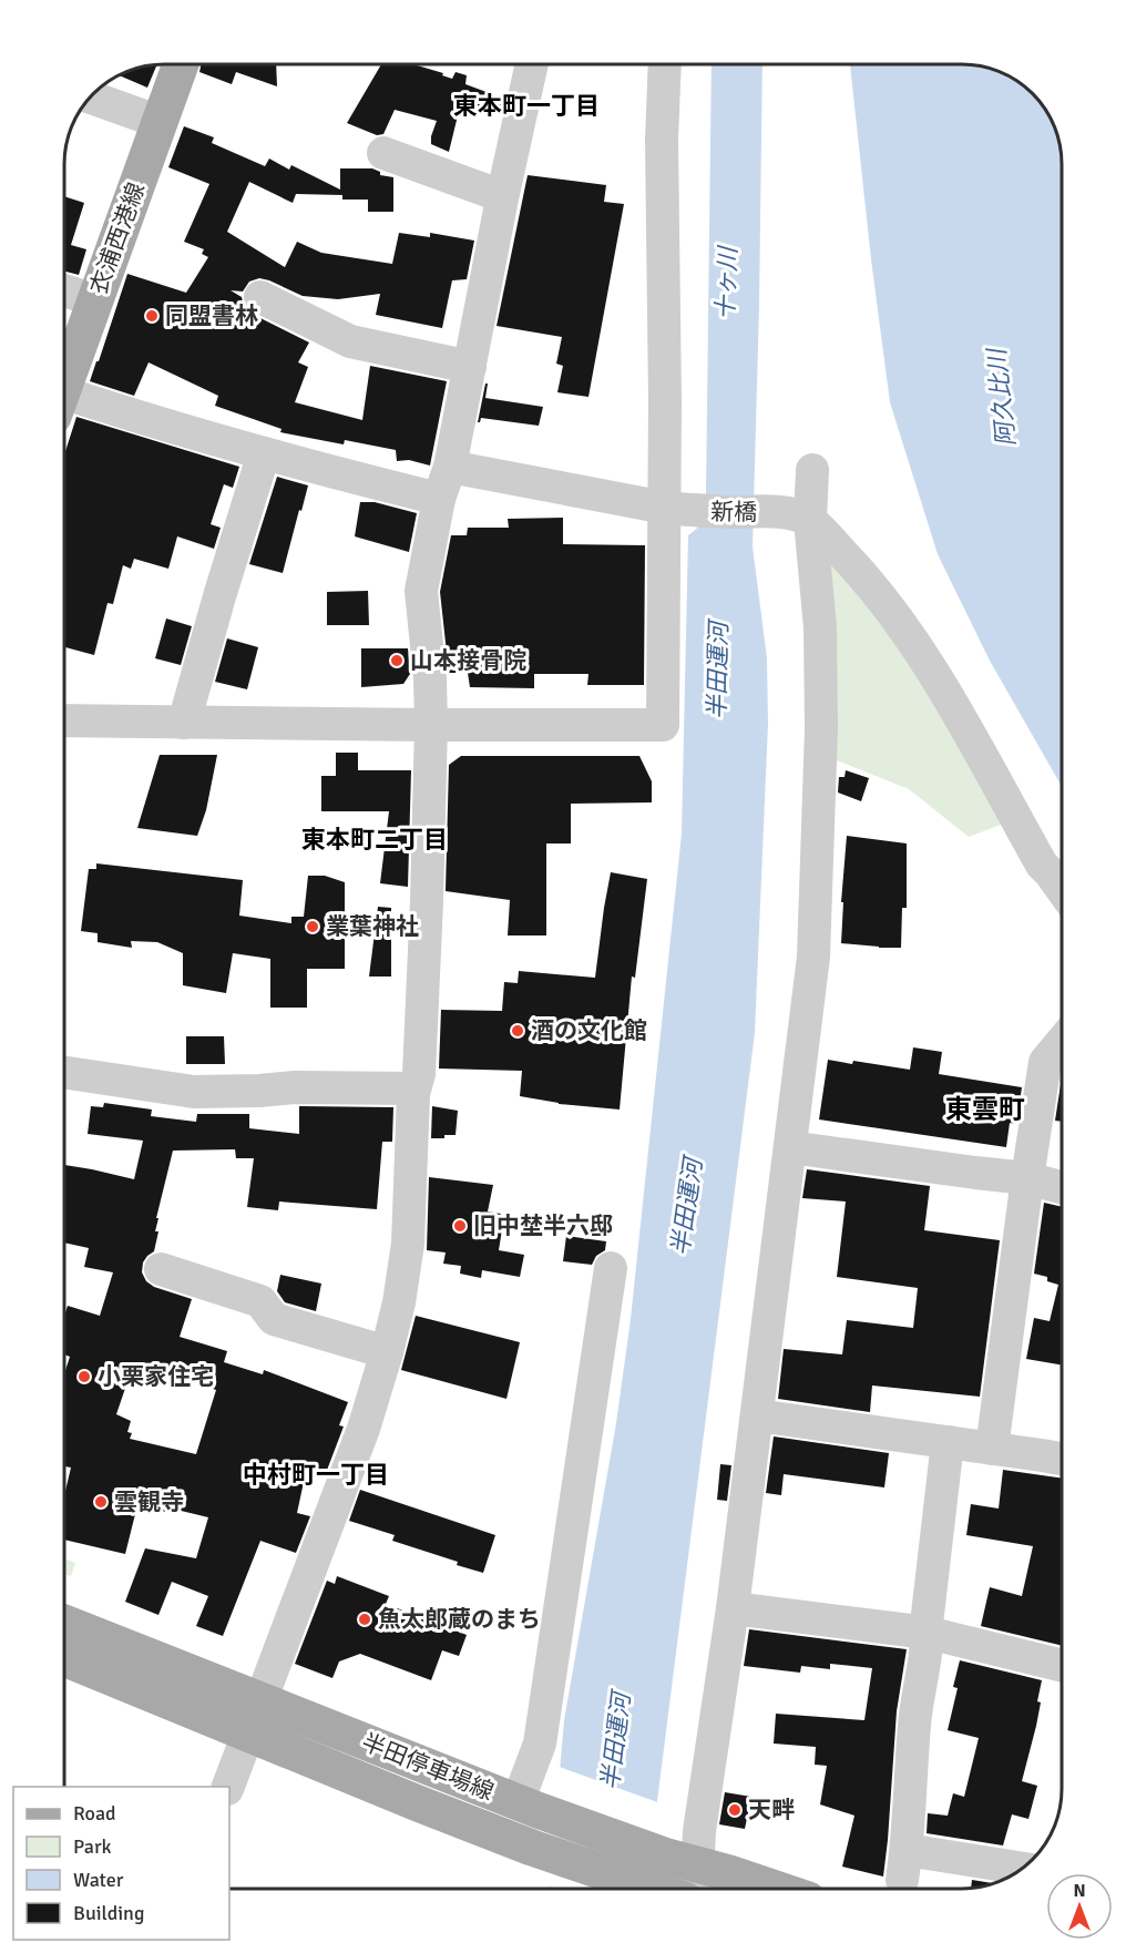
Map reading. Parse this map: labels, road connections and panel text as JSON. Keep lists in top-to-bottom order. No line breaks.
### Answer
{"streets":{"main road":["衣浦西港線","半田停車場線"],"street":["新橋"]},"districts":["東本町一丁目","東本町二丁目","東雲町","中村町一丁目"],"water":["十ヶ川","阿久比川","半田運河"],"places":["同盟書林","山本接骨院","業葉神社","酒の文化館","旧中埜半六邸","小栗家住宅","雲観寺","魚太郎蔵のまち","天畔"],"legend":["Road","Park","Water","Building"],"north":"top"}
